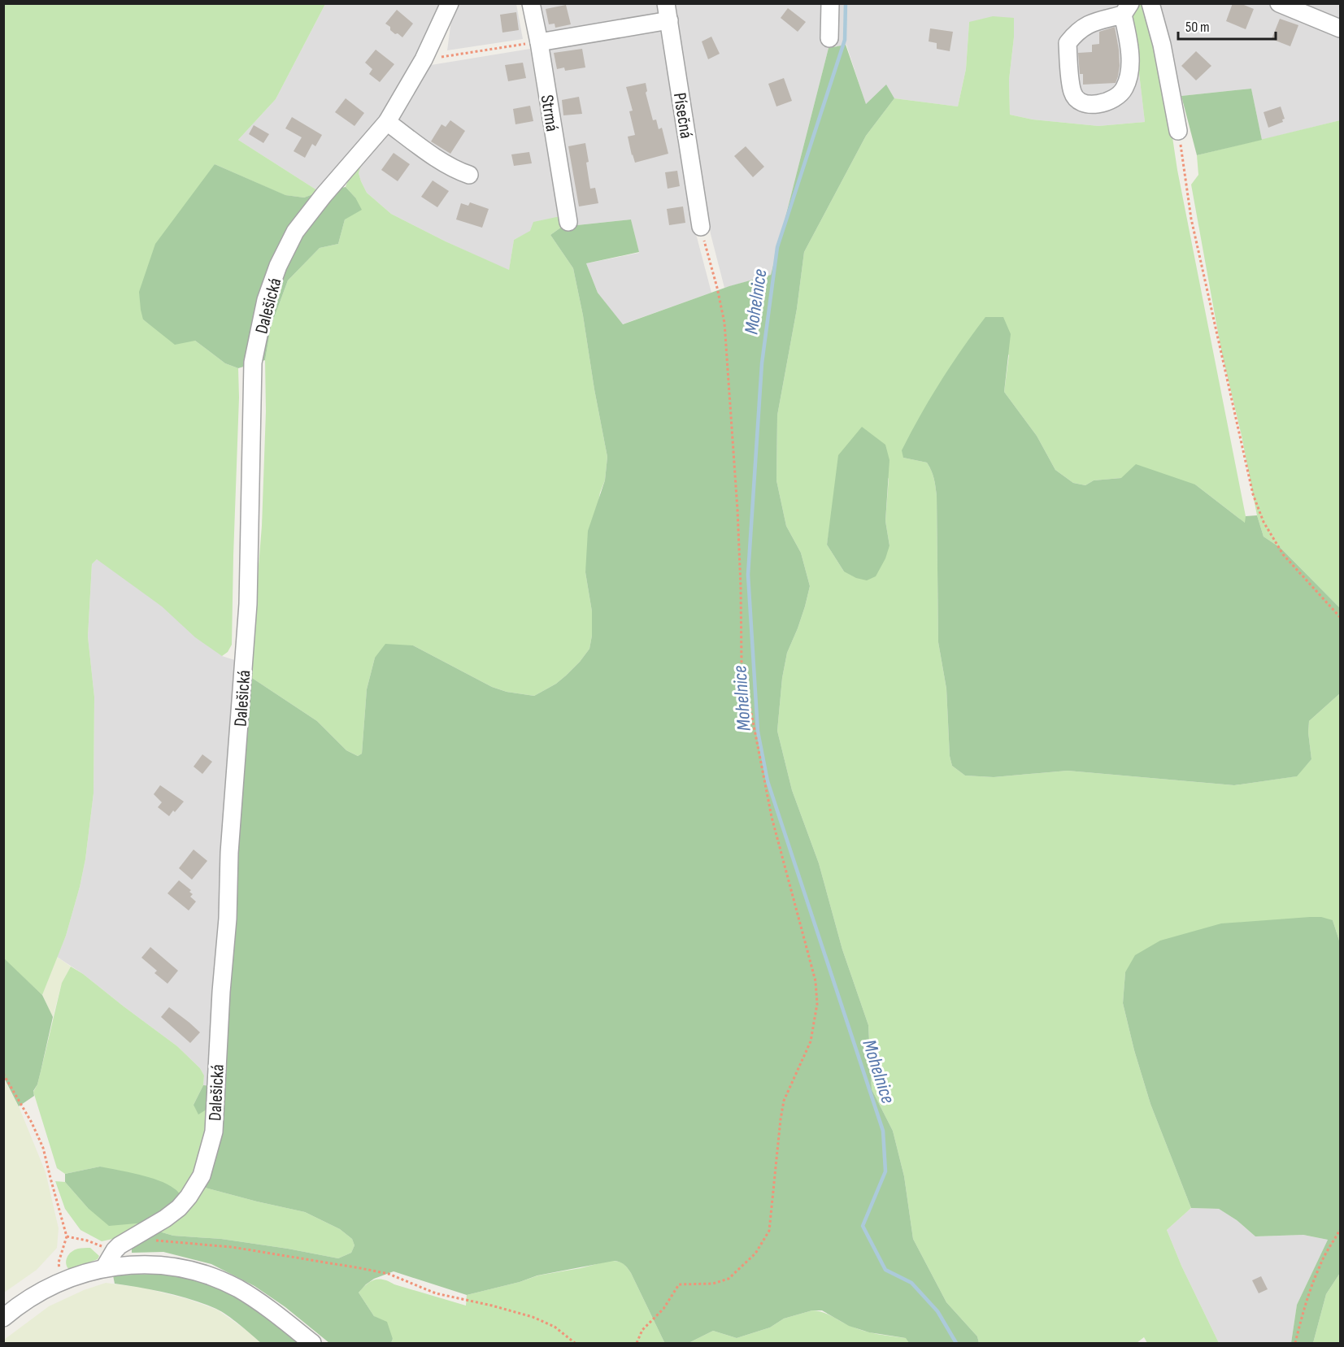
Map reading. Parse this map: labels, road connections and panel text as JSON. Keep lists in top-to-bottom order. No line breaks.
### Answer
{"streets":{"street":["Strmá","Písečná","Dalešická"]},"water":["Mohelnice"],"scale_bar":"50 m"}
